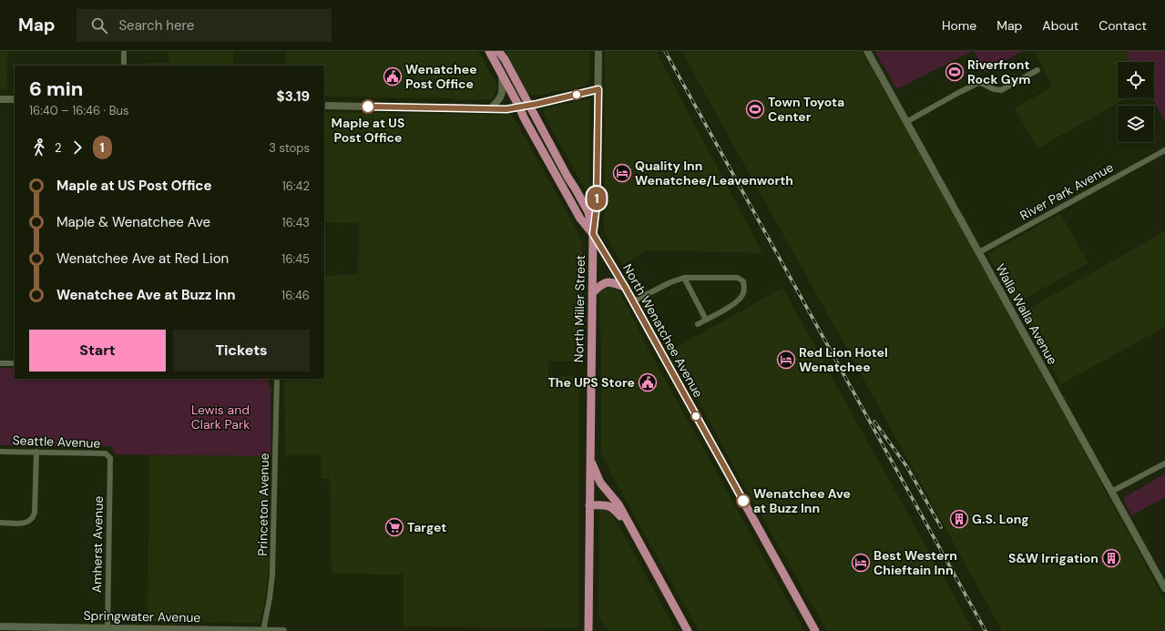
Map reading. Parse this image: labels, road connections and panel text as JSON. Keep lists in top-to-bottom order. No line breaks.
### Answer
{"streets":{"main road":["North Miller Street","North Wenatchee Avenue"],"street":["River Park Avenue","Walla Walla Avenue","Seattle Avenue","Princeton Avenue","Amherst Avenue","Springwater Avenue"]},"crossings":[["River Park Avenue","Walla Walla Avenue"],["North Miller Street","North Wenatchee Avenue"],["Seattle Avenue","Amherst Avenue"],["Princeton Avenue","Springwater Avenue"],["Amherst Avenue","Springwater Avenue"]],"parks":["Lewis and Clark Park"],"places":{"sports":["Riverfront Rock Gym","Town Toyota Center"],"public building":["Wenatchee Post Office","The UPS Store"],"other":["Maple at US Post Office","Wenatchee Ave at Buzz Inn"],"hotel":["Quality Inn Wenatchee/Leavenworth","Red Lion Hotel Wenatchee","Best Western Chieftain Inn"],"building":["G.S. Long","S&W Irrigation"],"supermarket":["Target"]},"lines":["bus line 1"],"page":{"header":"Map","search":"Search here","nav":["Home","Map","About","Contact"],"on_map":"1","heading":["6 min","16:40 – 16:46 · Bus","$3.19"],"legs":["2","1","3 stops"],"list":[{"name":"Maple at US Post Office","value":"16:42"},{"name":"Maple & Wenatchee Ave","value":"16:43"},{"name":"Wenatchee Ave at Red Lion","value":"16:45"},{"name":"Wenatchee Ave at Buzz Inn","value":"16:46"}],"buttons":["Start","Tickets"]}}
